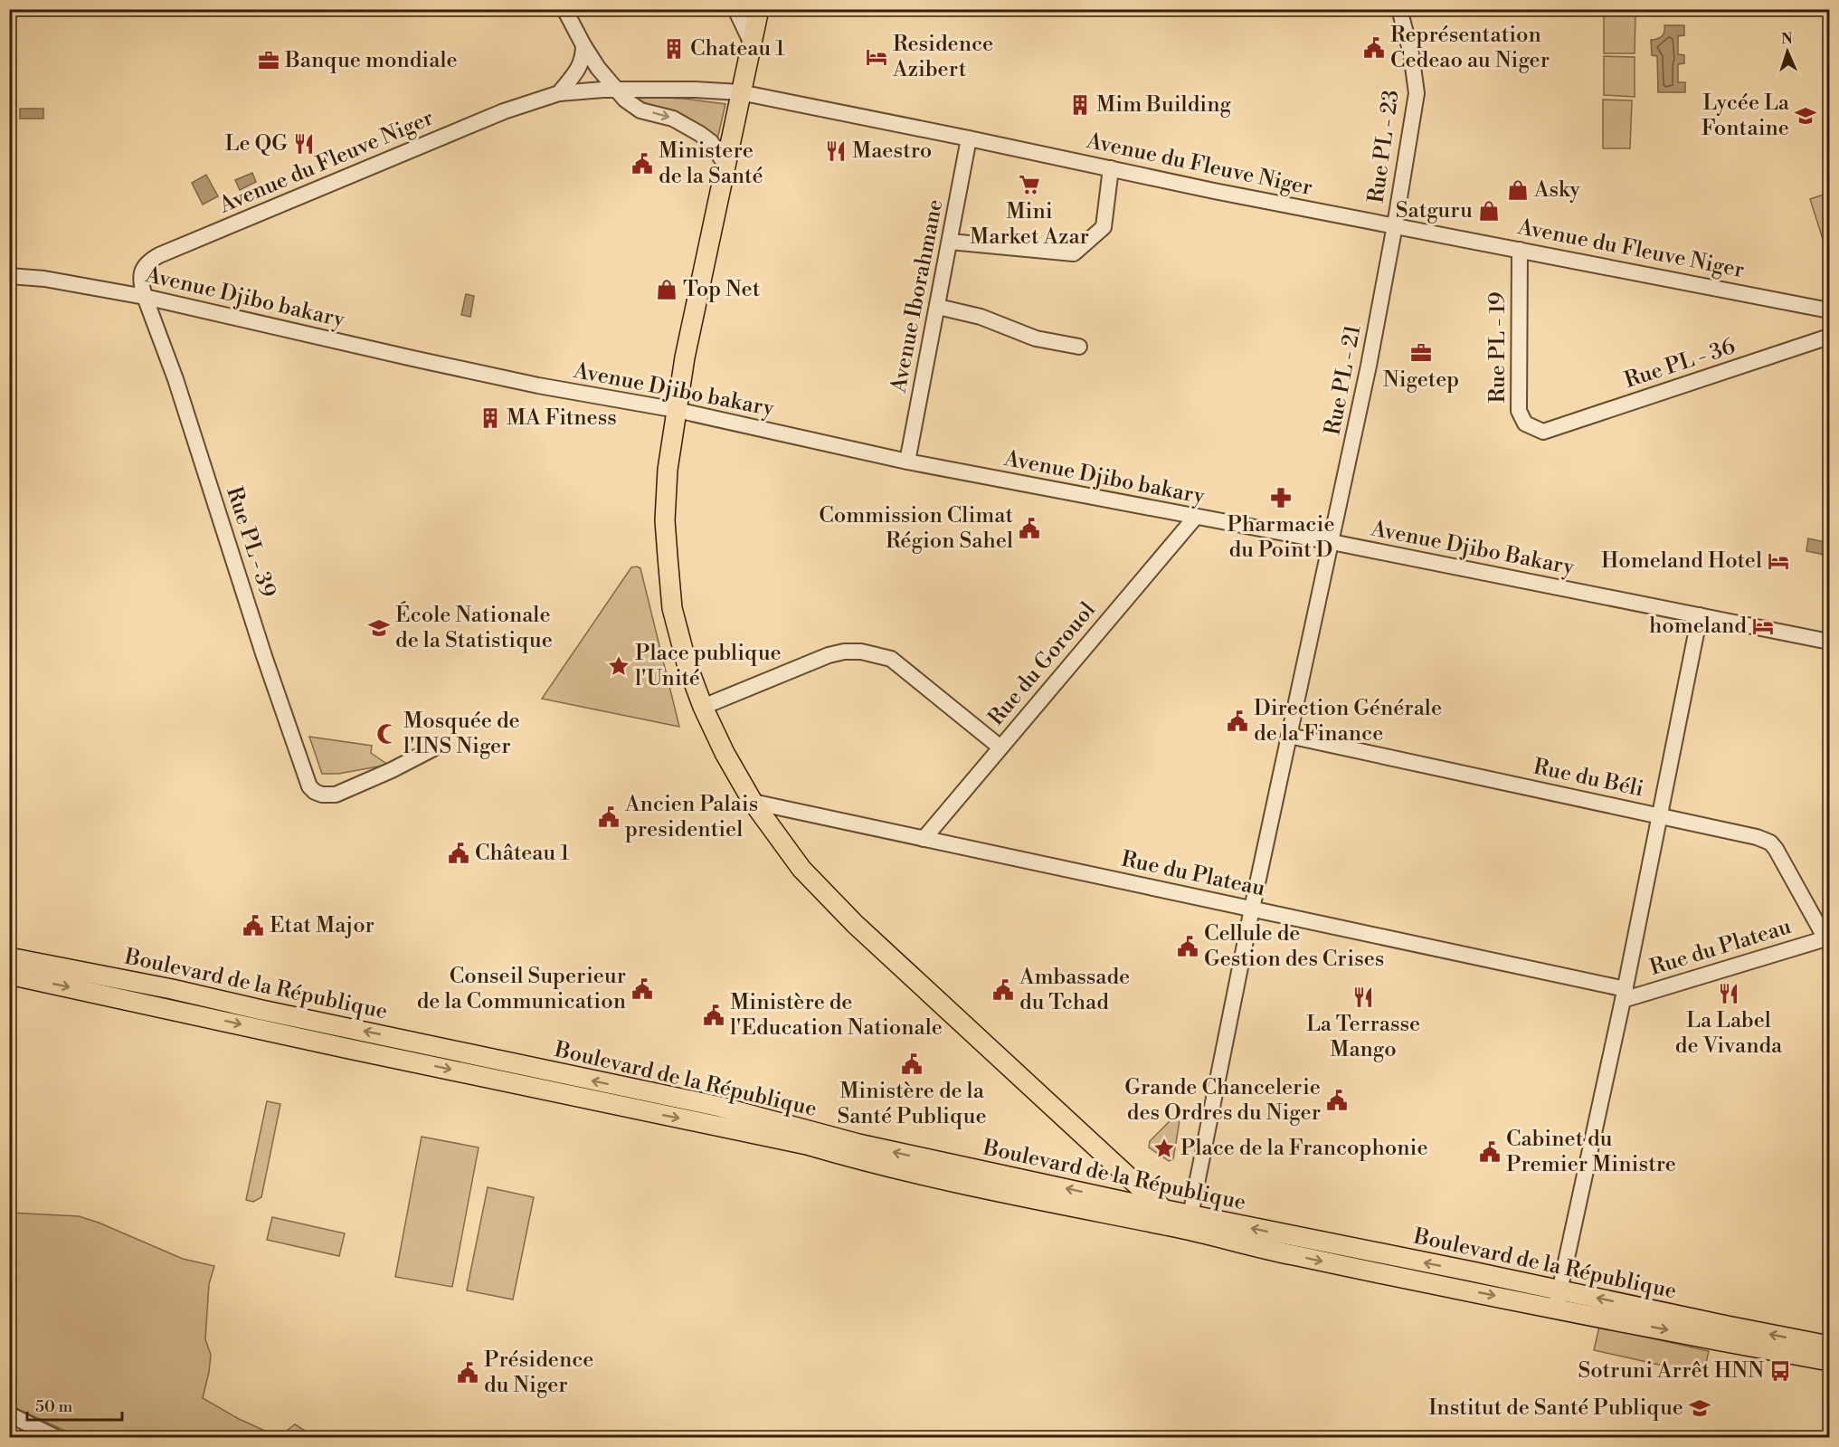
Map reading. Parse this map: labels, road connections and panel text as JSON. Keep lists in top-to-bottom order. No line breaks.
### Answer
{"streets":{"main road":["Boulevard de la République"],"street":["Rue PL - 23","Avenue du Fleuve Niger","Avenue Iborahmane","Avenue Djibo bakary","Rue PL - 19","Rue PL - 36","Rue PL - 21","Rue PL - 39","Avenue Djibo Bakary","Rue du Gorouol","Rue du Béli","Rue du Plateau"]},"crossings":[["Rue PL - 23","Avenue du Fleuve Niger"],["Rue PL - 23","Rue PL - 21"],["Avenue du Fleuve Niger","Avenue Iborahmane"],["Avenue du Fleuve Niger","Avenue Djibo bakary"],["Avenue du Fleuve Niger","Rue PL - 19"],["Avenue du Fleuve Niger","Rue PL - 21"],["Avenue du Fleuve Niger","Rue PL - 39"],["Avenue Iborahmane","Avenue Djibo bakary"],["Avenue Djibo bakary","Rue PL - 21"],["Avenue Djibo bakary","Rue PL - 39"],["Avenue Djibo bakary","Avenue Djibo Bakary"],["Avenue Djibo bakary","Rue du Gorouol"],["Rue PL - 19","Rue PL - 36"],["Rue PL - 21","Avenue Djibo Bakary"],["Rue PL - 21","Rue du Béli"],["Rue PL - 21","Rue du Plateau"],["Rue PL - 21","Boulevard de la République"],["Rue du Gorouol","Rue du Plateau"],["Rue du Béli","Rue du Plateau"]],"places":{"public building":["Représentation Cedeao au Niger","Ministere de la Santé","Commission Climat Région Sahel","Direction Générale de la Finance","Ancien Palais presidentiel","Château 1","Etat Major","Cellule de Gestion des Crises","Conseil Superieur de la Communication","Ambassade du Tchad","Ministère de l'Education Nationale","Ministère de la Santé Publique","Grande Chancelerie des Ordres du Niger","Cabinet du Premier Ministre","Présidence du Niger"],"building":["Chateau 1","Mim Building","MA Fitness"],"hotel":["Residence Azibert","Homeland Hotel","homeland"],"office":["Banque mondiale","Nigetep"],"school or university":["Lycée La Fontaine","École Nationale de la Statistique","Institut de Santé Publique"],"restaurant":["Le QG","Maestro","La Label de Vivanda","La Terrasse Mango"],"supermarket":["Mini Market Azar"],"shop":["Asky","Satguru","Top Net"],"pharmacy":["Pharmacie du Point D"],"place":["Place publique l'Unité","Place de la Francophonie"],"mosque":["Mosquée de l'INS Niger"],"bus stop":["Sotruni Arrêt HNN"]},"scale_bar":"50 m","north":"top"}
